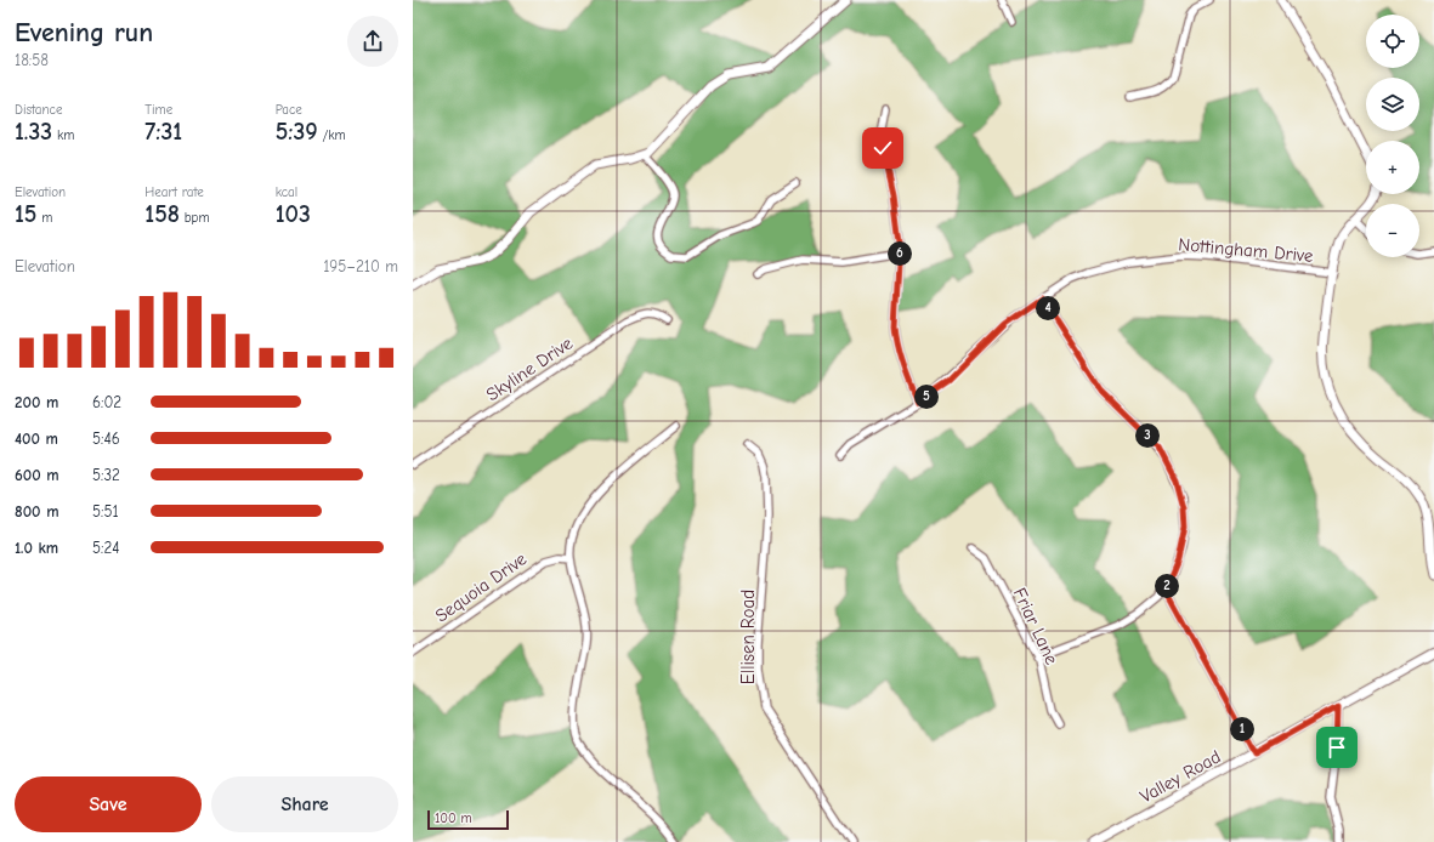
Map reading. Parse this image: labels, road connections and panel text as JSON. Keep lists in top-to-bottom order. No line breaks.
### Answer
{"streets":{"street":["Nottingham Drive","Skyline Drive","Sequoia Drive","Friar Lane","Ellisen Road","Valley Road"]},"scale_bar":"100 m","page":{"heading":["Evening run","18:58"],"map_buttons":["+","−"],"stats":[["Distance","1.33 km"],["Time","7:31"],["Pace","5:39 /km"],["Elevation","15 m"],["Heart rate","158 bpm"],["kcal","103"]],"pins":["6","4","5","3","2","1"],"chart":["Elevation","195–210 m"],"list":[{"name":"200 m","note":"6:02"},{"name":"400 m","note":"5:46"},{"name":"600 m","note":"5:32"},{"name":"800 m","note":"5:51"},{"name":"1.0 km","note":"5:24"}],"buttons":["Save","Share"],"scale":"100 m"}}
